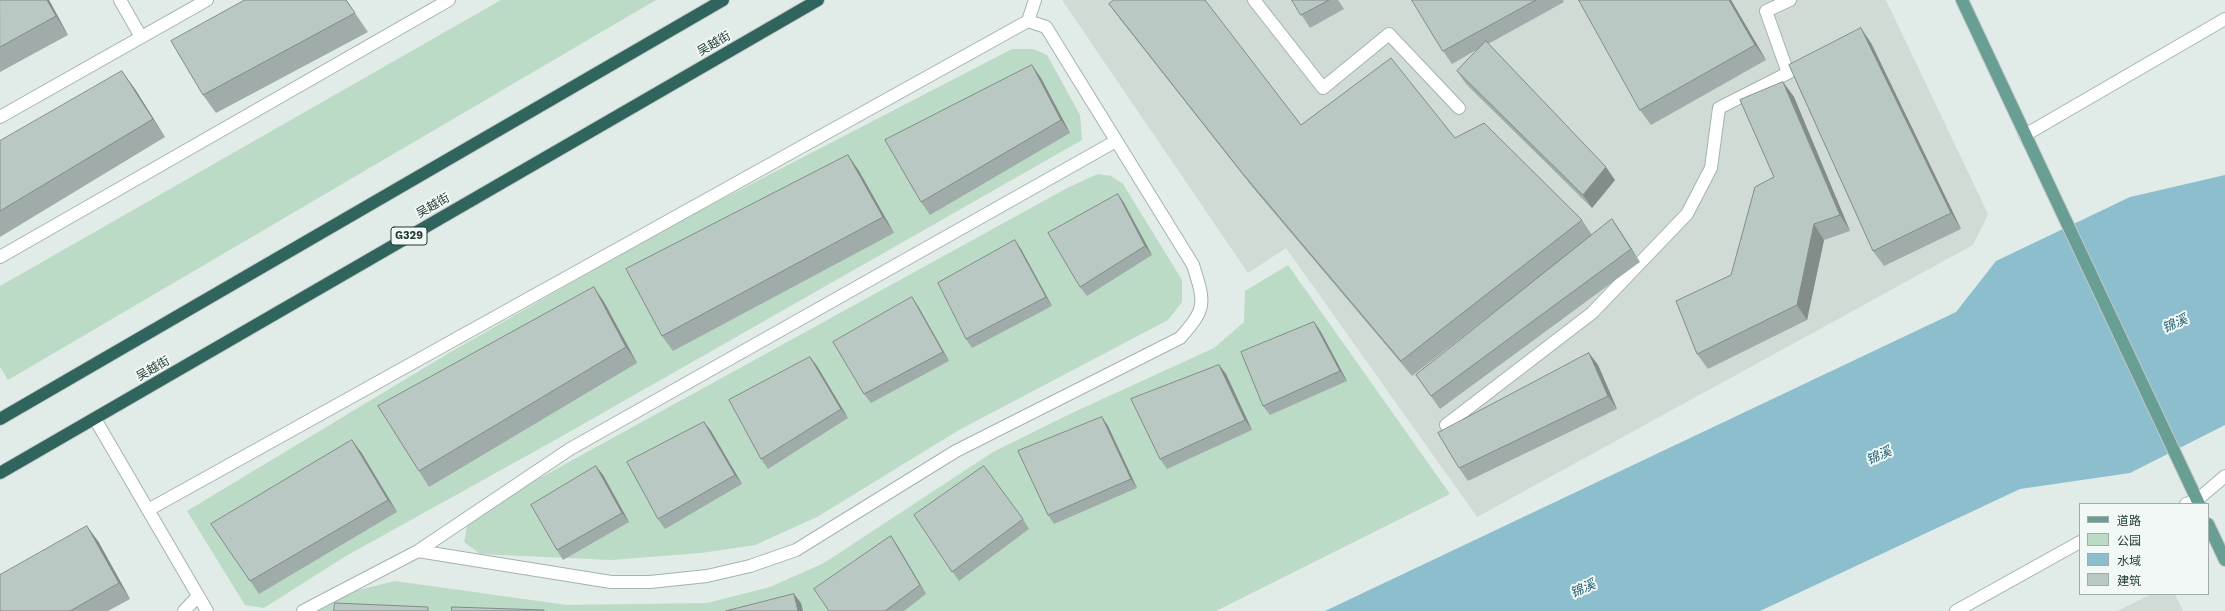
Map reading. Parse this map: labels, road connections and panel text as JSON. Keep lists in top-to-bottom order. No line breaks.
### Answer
{"streets":{"highway":["吴越街","G329"]},"water":["锦溪"],"legend":["道路","公园","水域","建筑"]}
